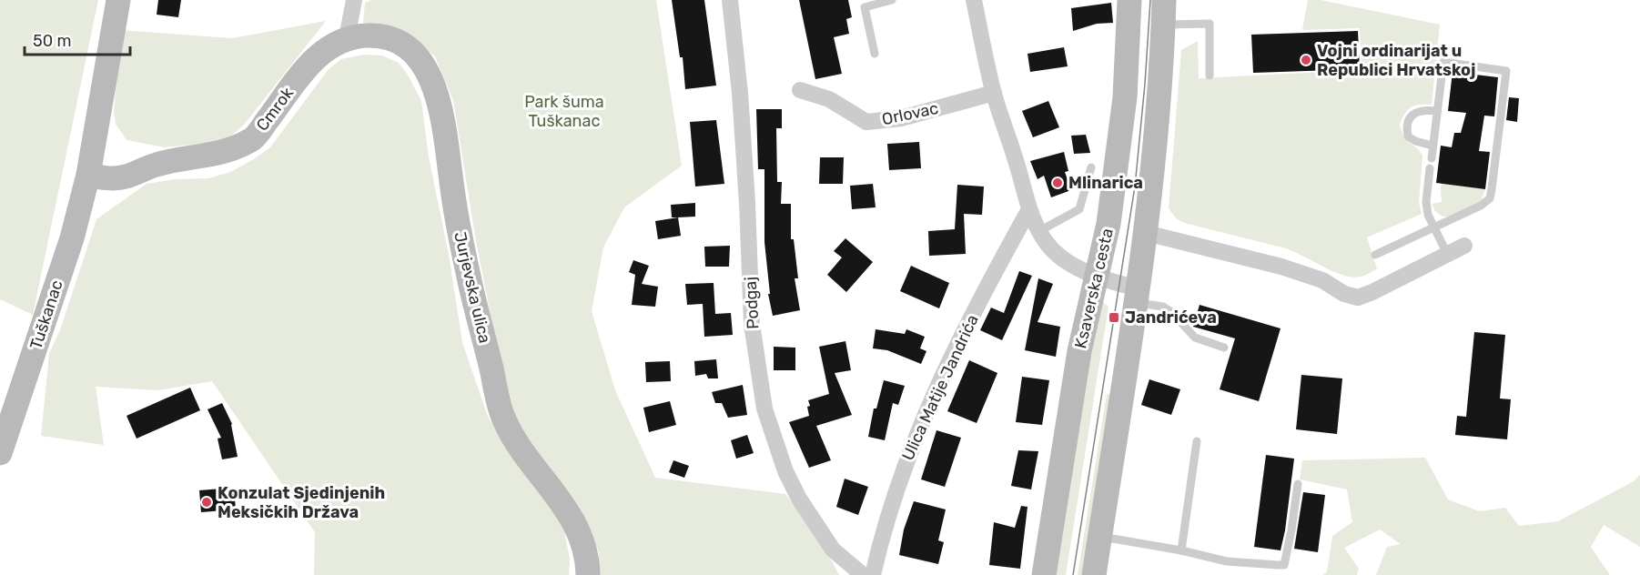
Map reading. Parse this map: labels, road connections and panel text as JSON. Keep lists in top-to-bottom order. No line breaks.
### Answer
{"streets":{"street":["Cmrok","Orlovac","Jurjevska ulica","Ksaverska cesta","Podgaj","Tuškanac","Ulica Matije Jandrića"]},"crossings":[["Cmrok","Jurjevska ulica"],["Cmrok","Tuškanac"]],"parks":["Park šuma Tuškanac"],"places":{"other":["Vojni ordinarijat u Republici Hrvatskoj","Mlinarica","Konzulat Sjedinjenih Meksičkih Država"],"transit":["Jandrićeva"]},"scale_bar":"50 m"}
